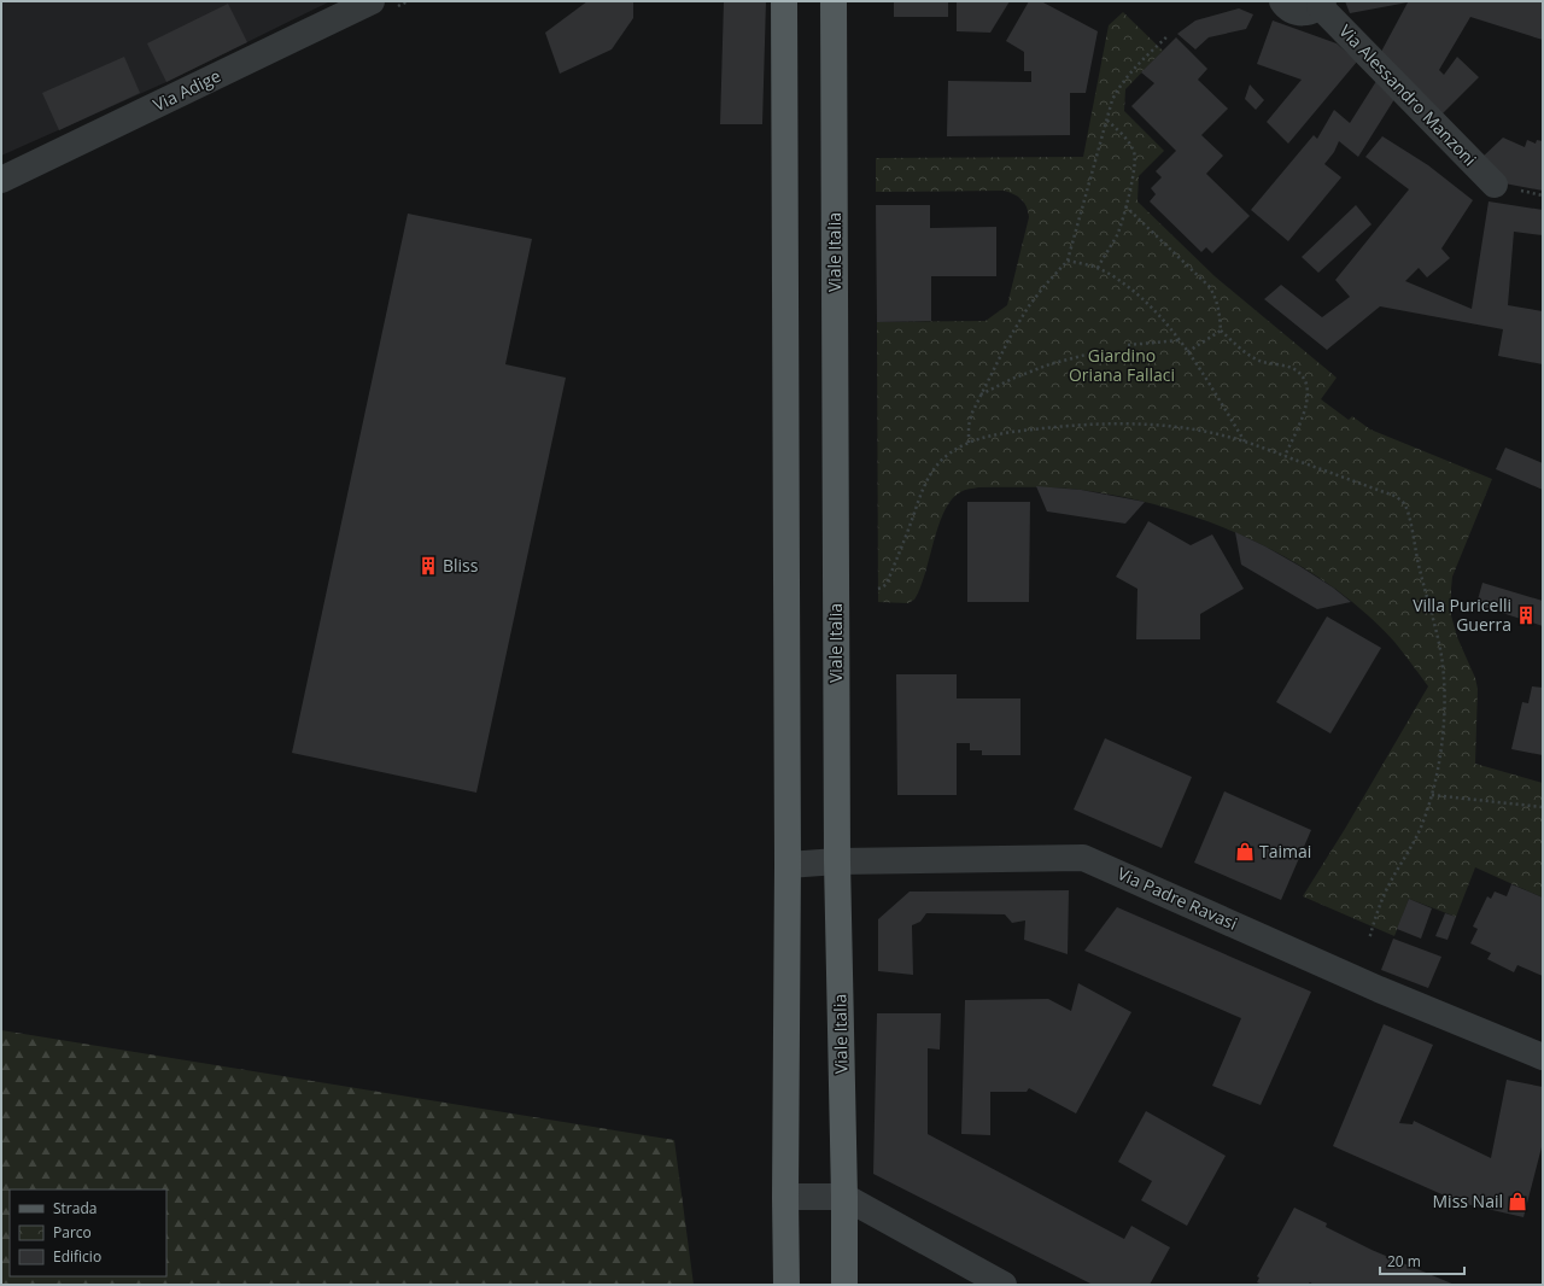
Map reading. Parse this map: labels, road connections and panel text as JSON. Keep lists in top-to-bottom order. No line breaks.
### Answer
{"streets":{"main road":["Viale Italia"],"street":["Via Adige","Via Alessandro Manzoni","Via Padre Ravasi"]},"crossings":[["Viale Italia","Via Padre Ravasi"]],"parks":["Giardino Oriana Fallaci"],"places":{"building":["Bliss","Villa Puricelli Guerra"],"shop":["Taimai","Miss Nail"]},"legend":["Strada","Parco","Edificio"],"scale_bar":"20 m"}
